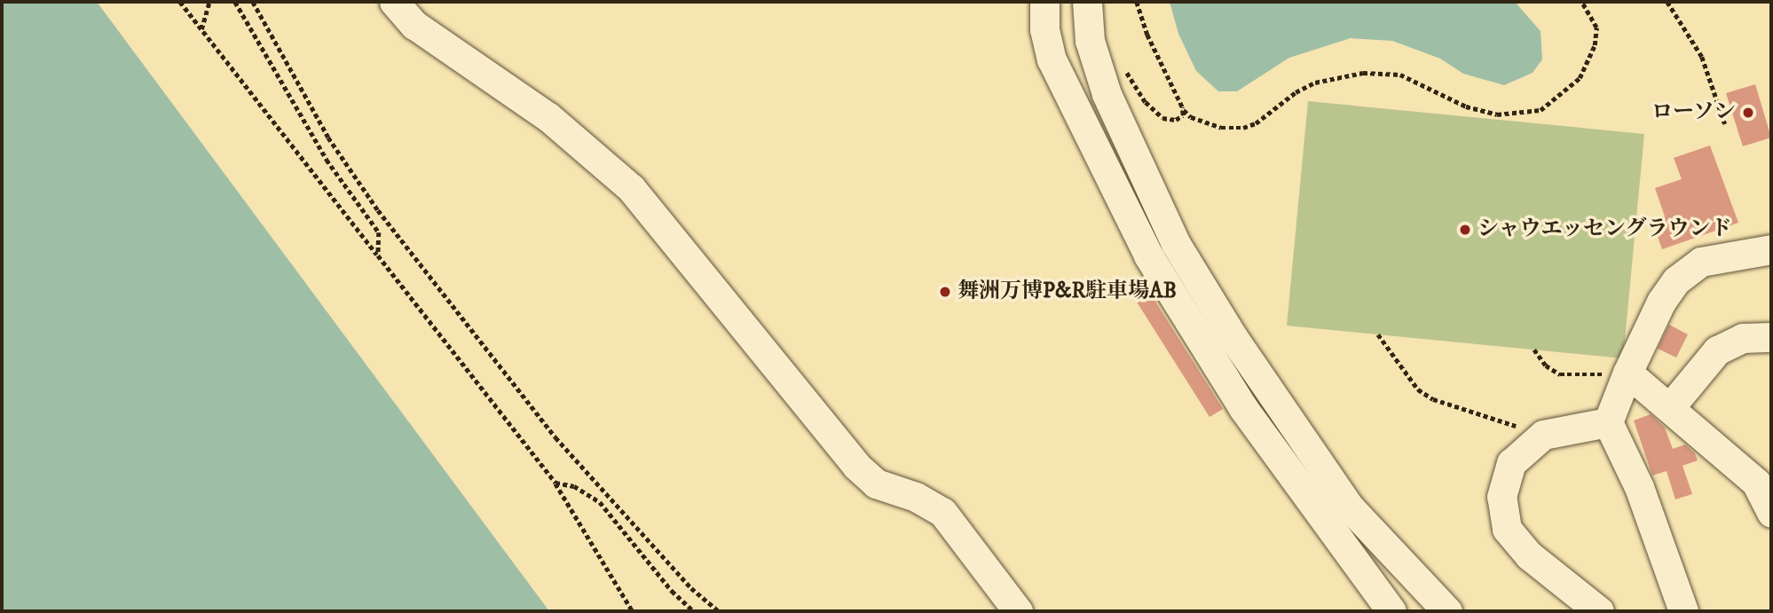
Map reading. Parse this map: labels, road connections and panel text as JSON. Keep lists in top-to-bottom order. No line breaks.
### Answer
{"places":["ローソン","シャウエッセングラウンド","舞洲万博P&R駐車場AB"]}
